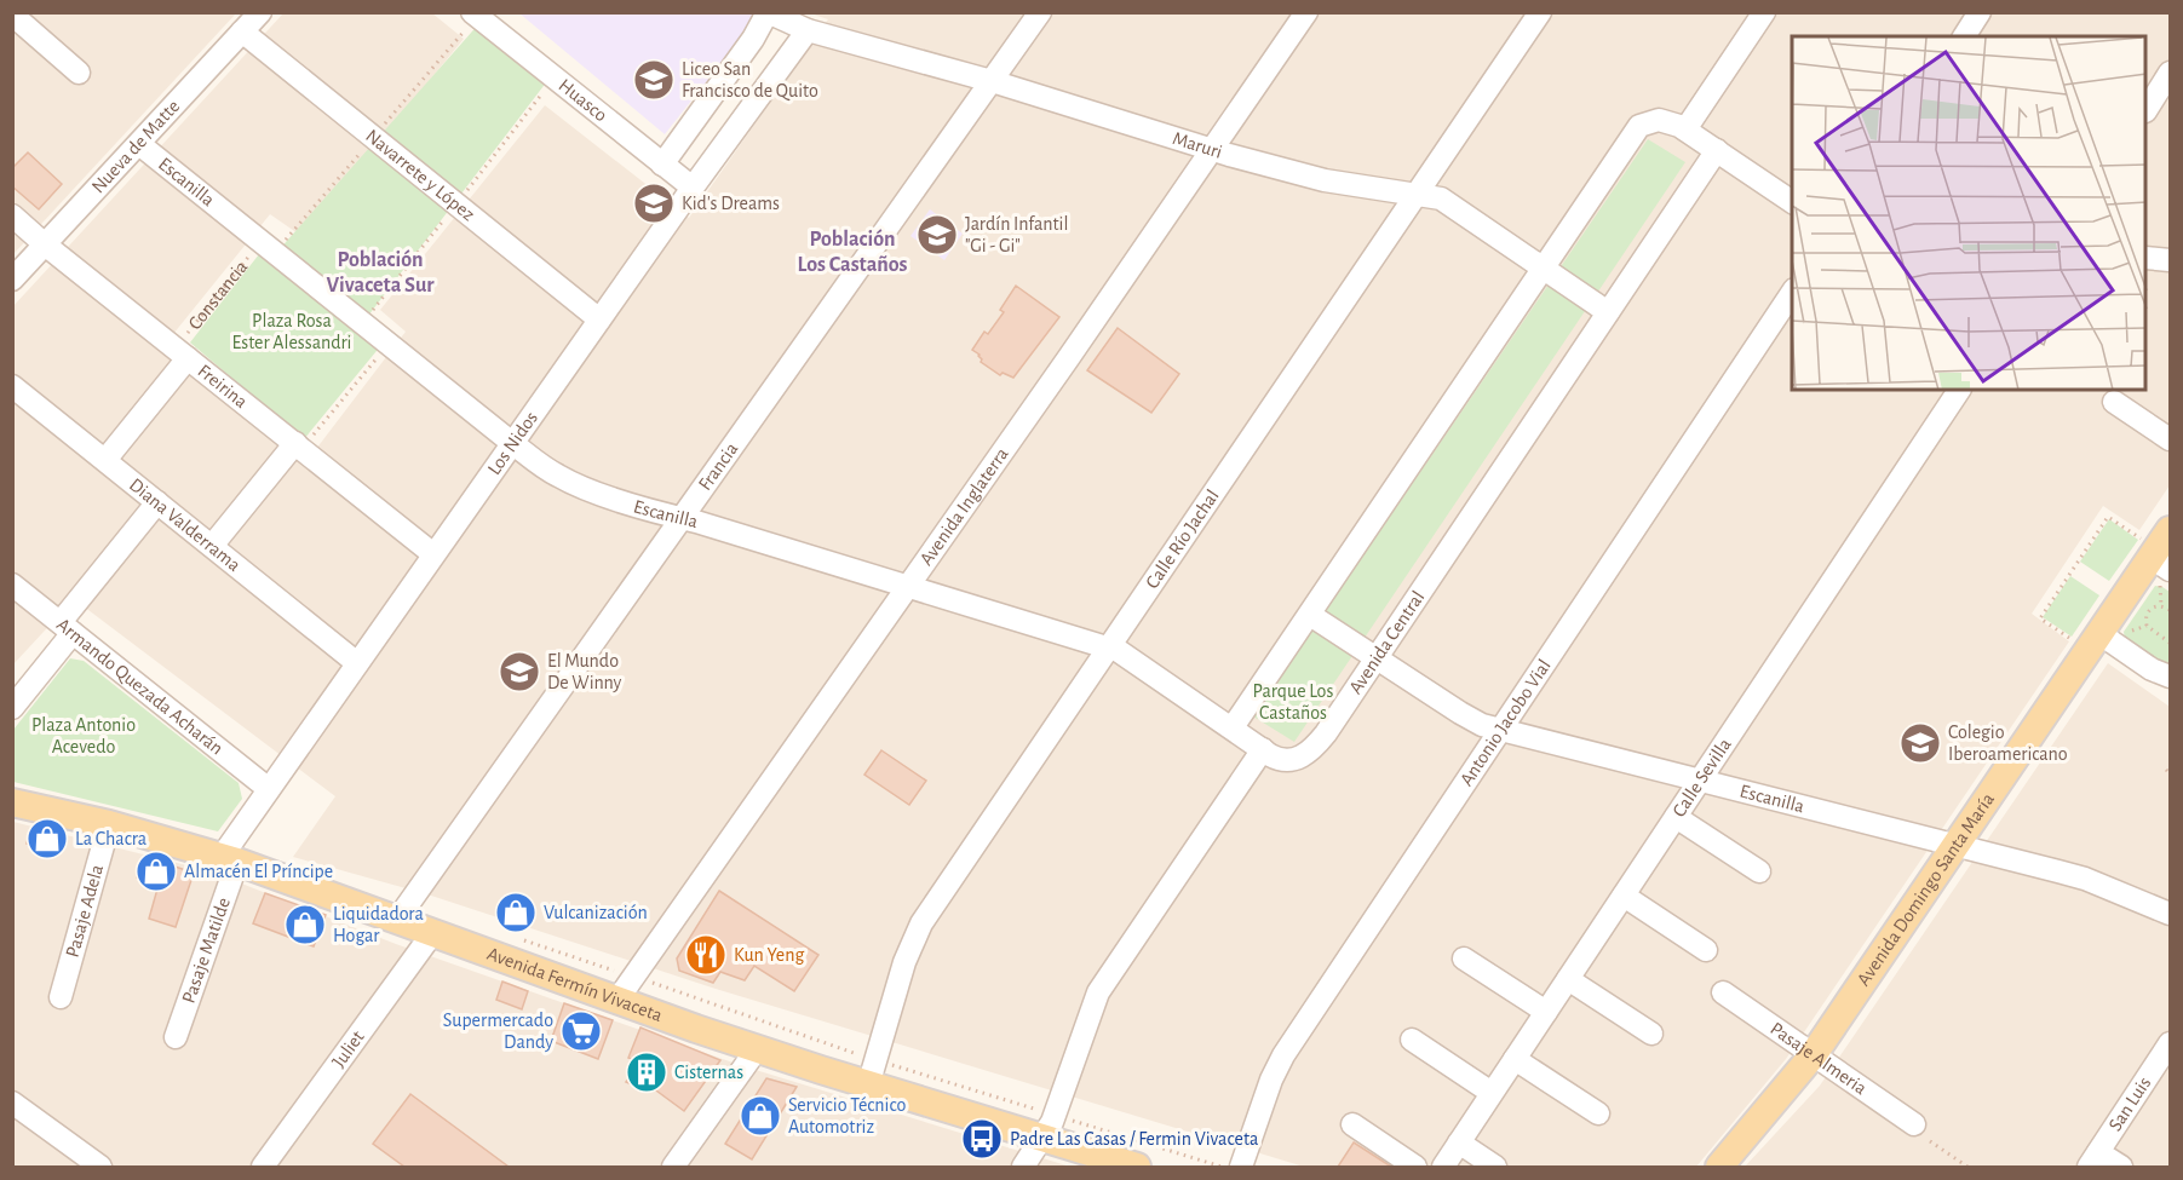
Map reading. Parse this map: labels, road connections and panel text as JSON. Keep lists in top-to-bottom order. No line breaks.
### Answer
{"streets":{"main road":["Avenida Domingo Santa María","Avenida Fermín Vivaceta"],"street":["Huasco","Maruri","Nueva de Matte","Navarrete y López","Escanilla","Constancia","Freirina","Los Nidos","Francia","Avenida Inglaterra","Diana Valderrama","Calle Río Jachal","Avenida Central","Armando Quezada Acharán","Antonio Jacobo Vial","Calle Sevilla","Pasaje Adela","Pasaje Matilde","Juliet","Pasaje Almeria","San Luis"]},"crossings":[["Huasco","Los Nidos"],["Maruri","Los Nidos"],["Maruri","Francia"],["Maruri","Avenida Inglaterra"],["Maruri","Calle Río Jachal"],["Maruri","Avenida Central"],["Nueva de Matte","Navarrete y López"],["Nueva de Matte","Escanilla"],["Nueva de Matte","Freirina"],["Navarrete y López","Los Nidos"],["Escanilla","Constancia"],["Escanilla","Los Nidos"],["Escanilla","Francia"],["Escanilla","Avenida Inglaterra"],["Escanilla","Calle Río Jachal"],["Escanilla","Avenida Central"],["Escanilla","Antonio Jacobo Vial"],["Escanilla","Calle Sevilla"],["Escanilla","Avenida Domingo Santa María"],["Constancia","Freirina"],["Constancia","Diana Valderrama"],["Freirina","Los Nidos"],["Los Nidos","Diana Valderrama"],["Los Nidos","Armando Quezada Acharán"],["Los Nidos","Pasaje Matilde"],["Los Nidos","Avenida Fermín Vivaceta"],["Francia","Avenida Fermín Vivaceta"],["Avenida Inglaterra","Avenida Fermín Vivaceta"],["Calle Río Jachal","Avenida Fermín Vivaceta"],["Avenida Domingo Santa María","Pasaje Almeria"],["Pasaje Adela","Avenida Fermín Vivaceta"],["Pasaje Matilde","Avenida Fermín Vivaceta"],["Avenida Fermín Vivaceta","Juliet"]],"districts":["Población Los Castaños","Población Vivaceta Sur"],"parks":["Plaza Rosa Ester Alessandri","Parque Los Castaños","Plaza Antonio Acevedo"],"places":{"school or university":["Liceo San Francisco de Quito","Kid's Dreams","Jardín Infantil \"Gi - Gi\"","El Mundo De Winny","Colegio Iberoamericano"],"shop":["La Chacra","Almacén El Príncipe","Vulcanización","Liquidadora Hogar","Servicio Técnico Automotriz"],"restaurant":["Kun Yeng"],"supermarket":["Supermercado Dandy"],"building":["Cisternas"],"bus stop":["Padre Las Casas / Fermin Vivaceta"]}}
